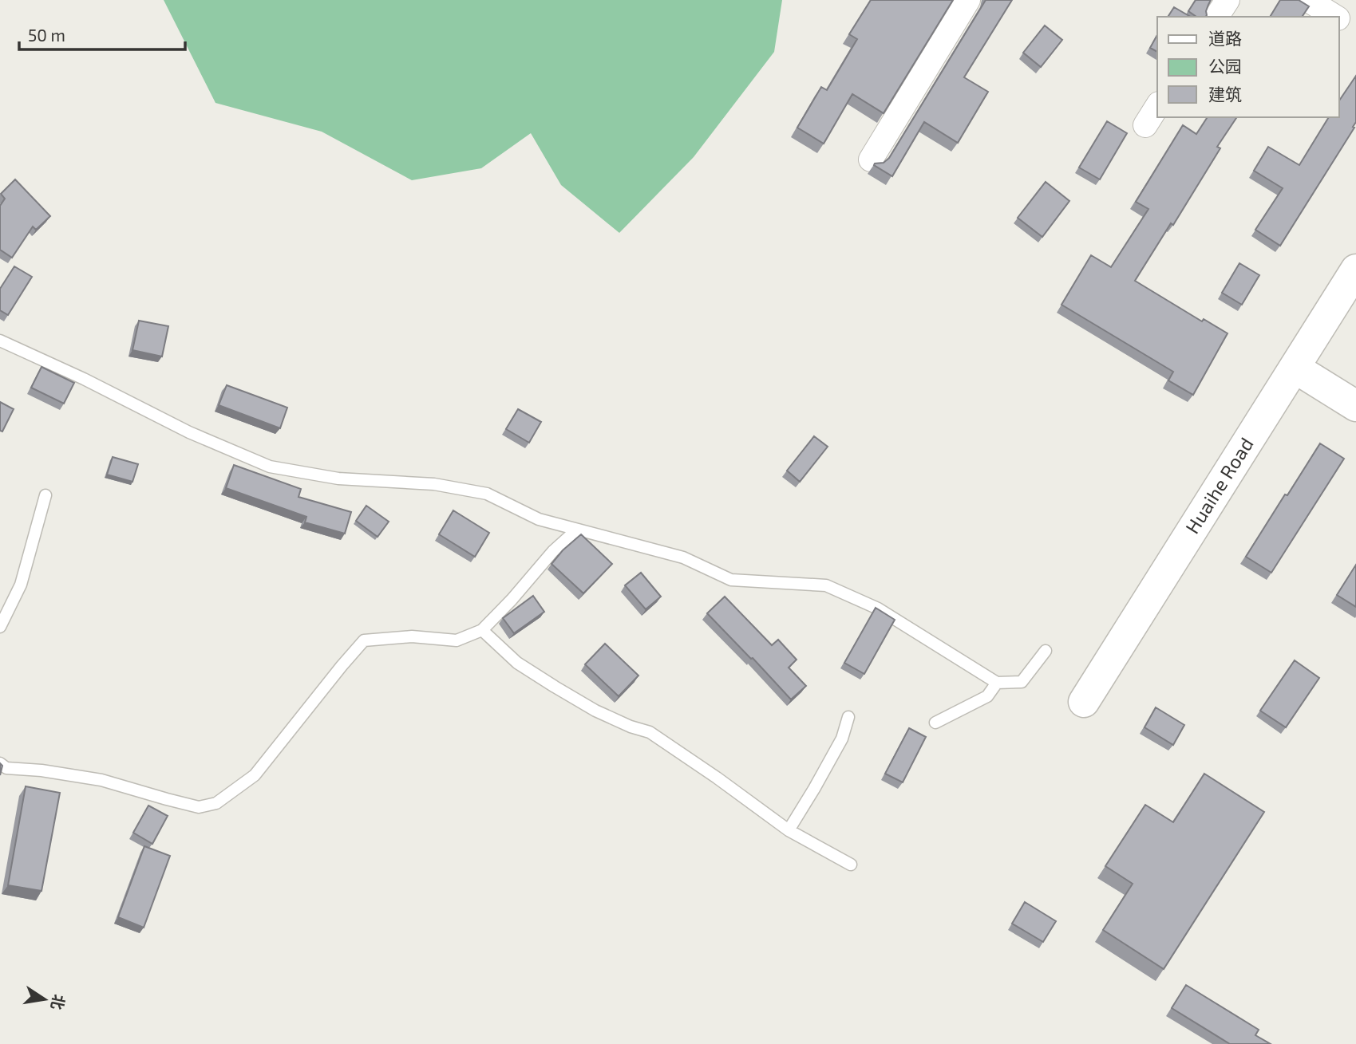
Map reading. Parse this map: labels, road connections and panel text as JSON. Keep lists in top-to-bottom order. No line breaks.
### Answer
{"streets":{"street":["Huaihe Road"]},"legend":["道路","公园","建筑"],"scale_bar":"50 m","north":"right"}
